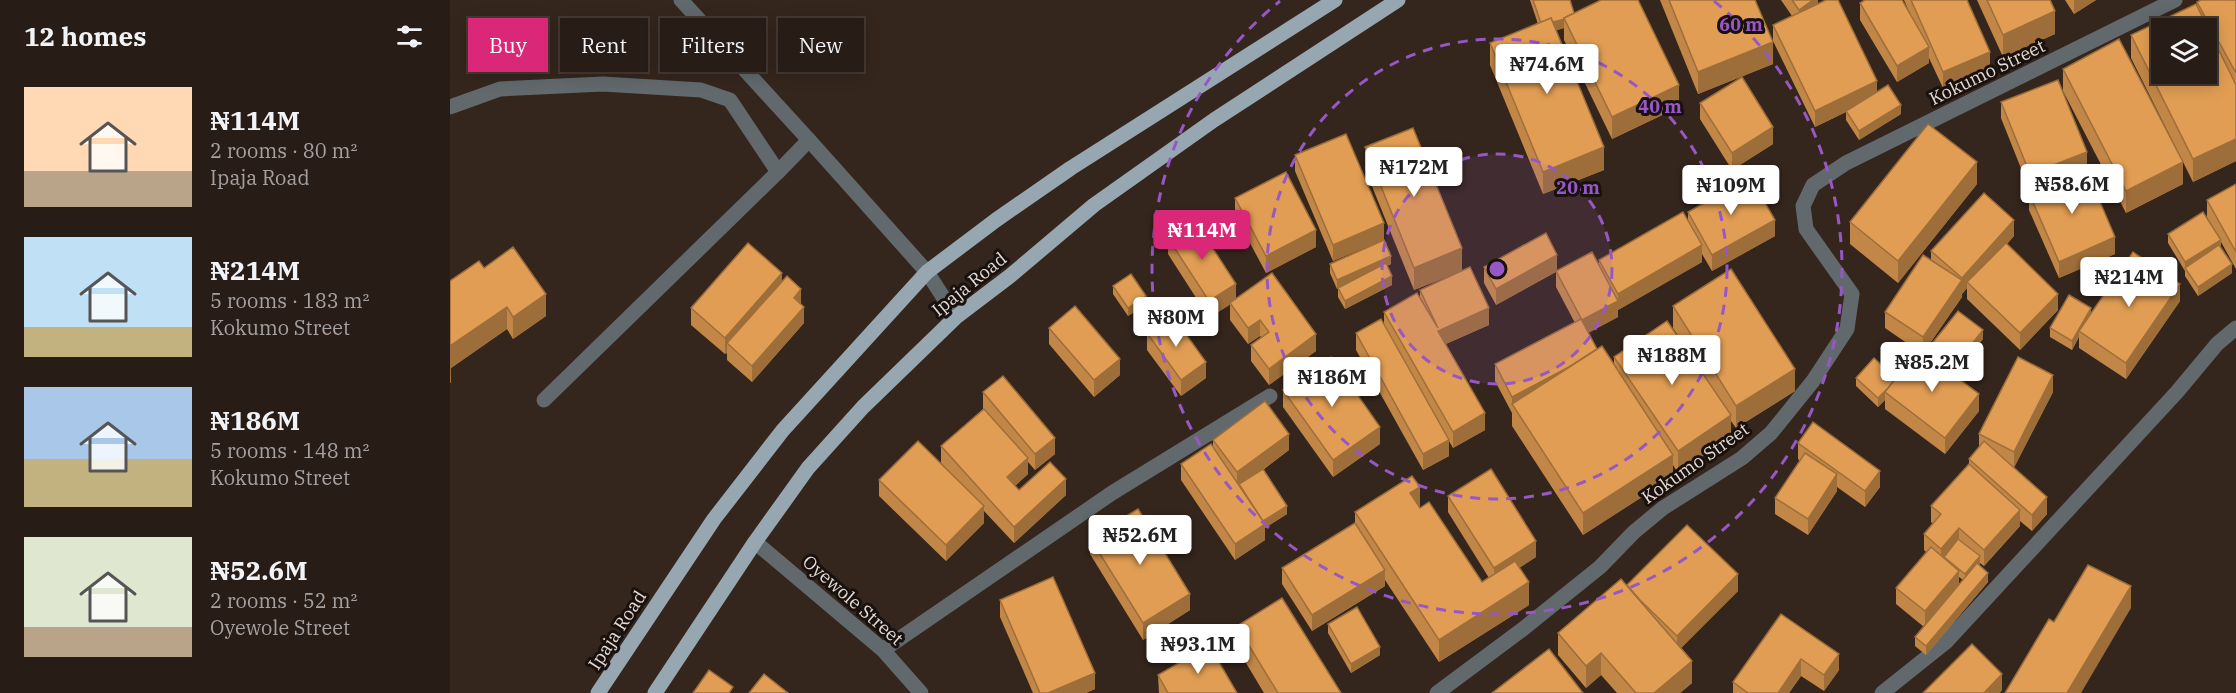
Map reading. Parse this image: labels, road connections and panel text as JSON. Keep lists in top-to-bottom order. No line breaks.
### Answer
{"streets":{"main road":["Ipaja Road"],"street":["Kokumo Street","Oyewole Street"]},"crossings":[["Ipaja Road","Oyewole Street"]],"page":{"heading":"12 homes","chip":["Buy","Rent","Filters","New"],"price":["₦74.6M","₦172M","₦58.6M","₦109M","₦114M","₦214M","₦80M","₦188M","₦85.2M","₦186M","₦52.6M","₦93.1M"],"list":[{"name":"₦114M","note":"2 rooms · 80 m² · Ipaja Road"},{"name":"₦214M","note":"5 rooms · 183 m² · Kokumo Street"},{"name":"₦186M","note":"5 rooms · 148 m² · Kokumo Street"},{"name":"₦52.6M","note":"2 rooms · 52 m² · Oyewole Street"}]},"rings":["60 m","40 m","20 m"]}
